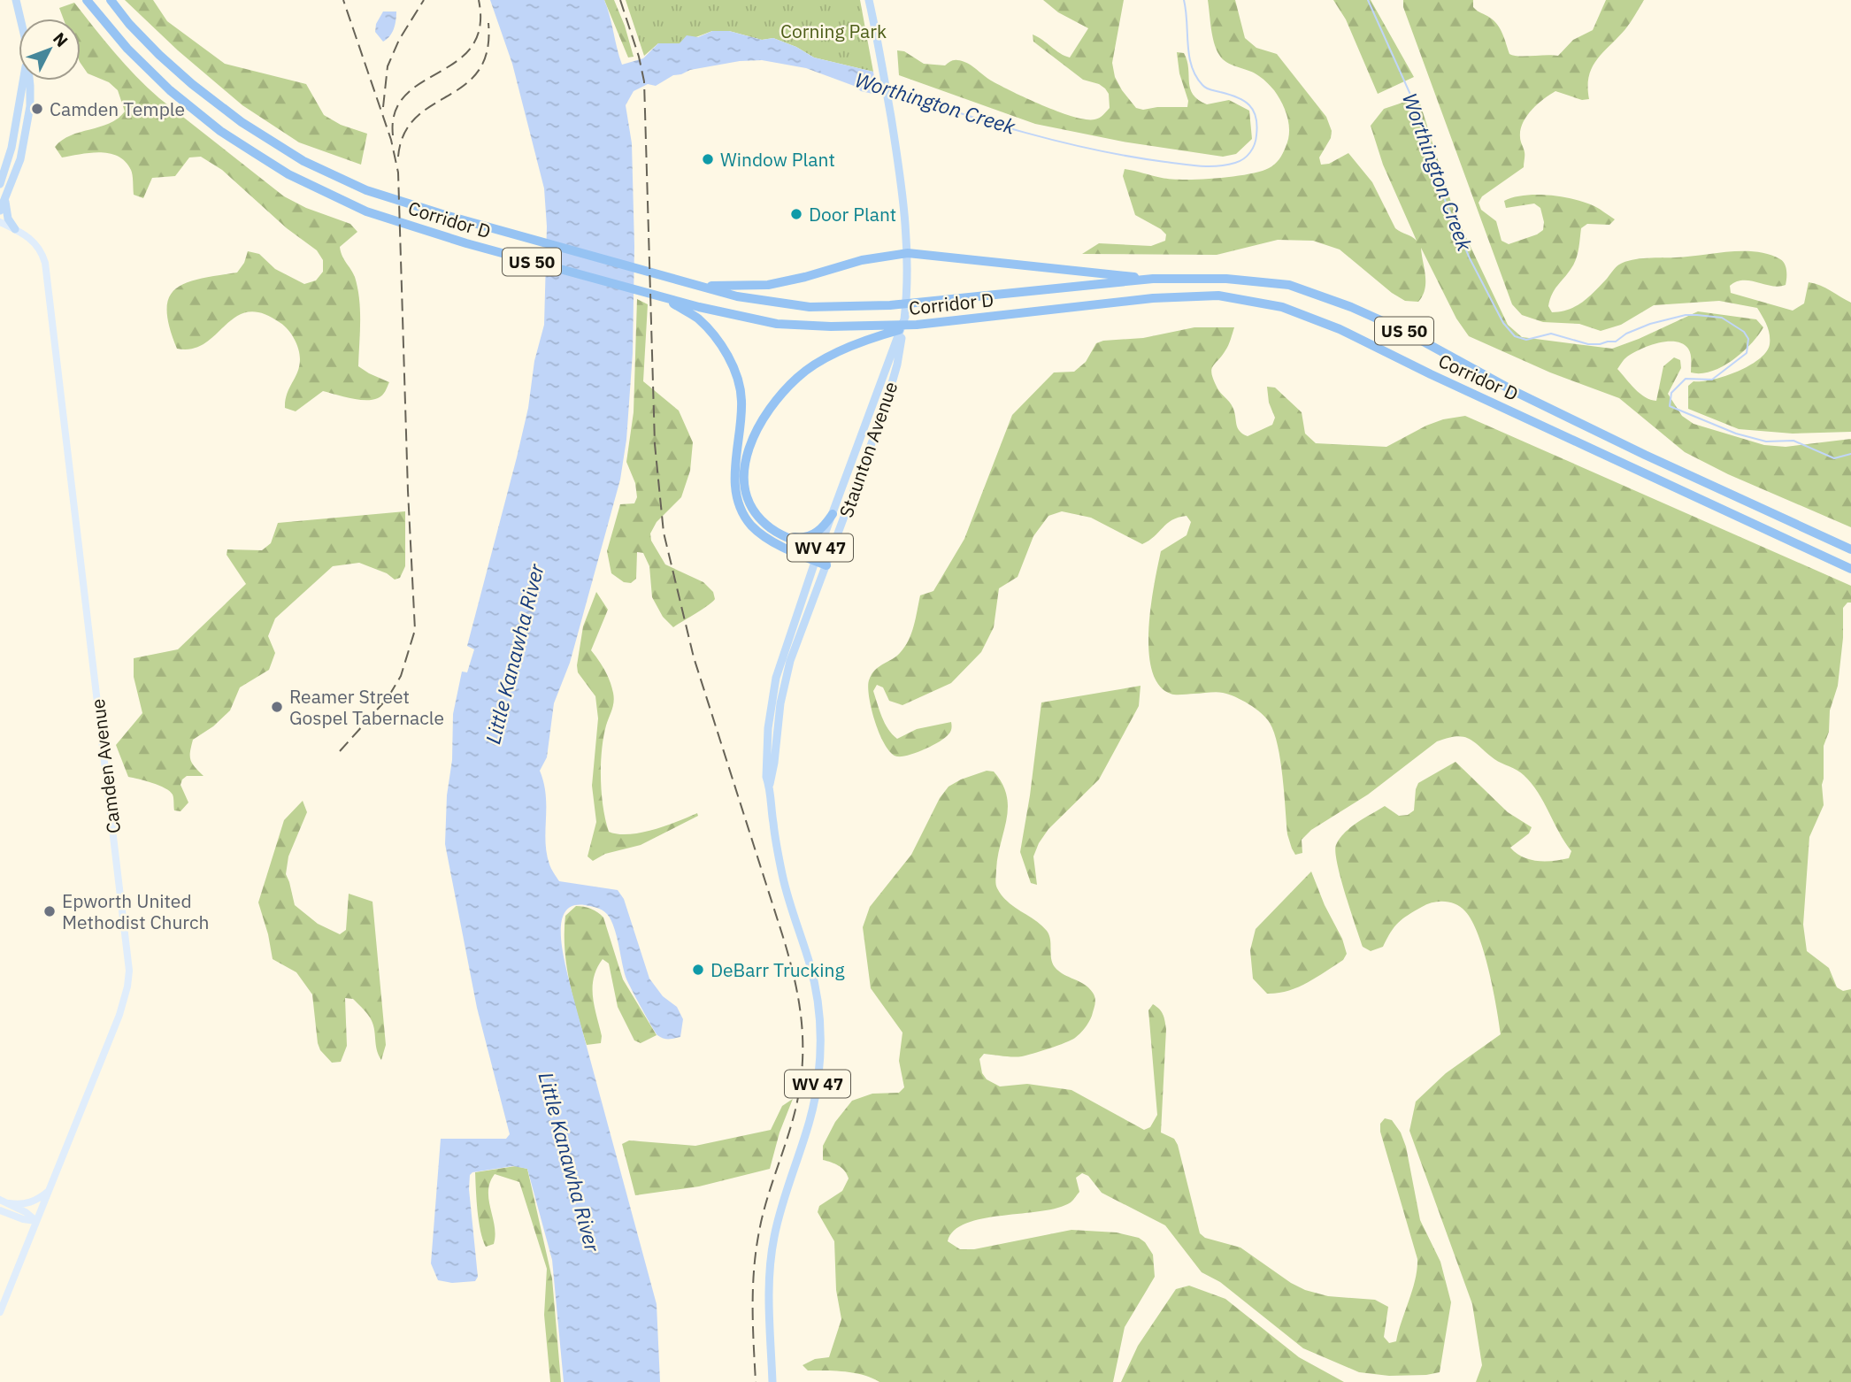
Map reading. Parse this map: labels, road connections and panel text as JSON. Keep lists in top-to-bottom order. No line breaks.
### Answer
{"streets":{"highway":["Corridor D","US 50"],"main road":["Staunton Avenue","WV 47"],"street":["Camden Avenue"]},"crossings":[["Staunton Avenue","WV 47"]],"water":["Worthington Creek","Little Kanawha River"],"parks":["Corning Park"],"places":["Camden Temple","Window Plant","Door Plant","Reamer Street Gospel Tabernacle","Epworth United Methodist Church","DeBarr Trucking"],"north":"top right"}
